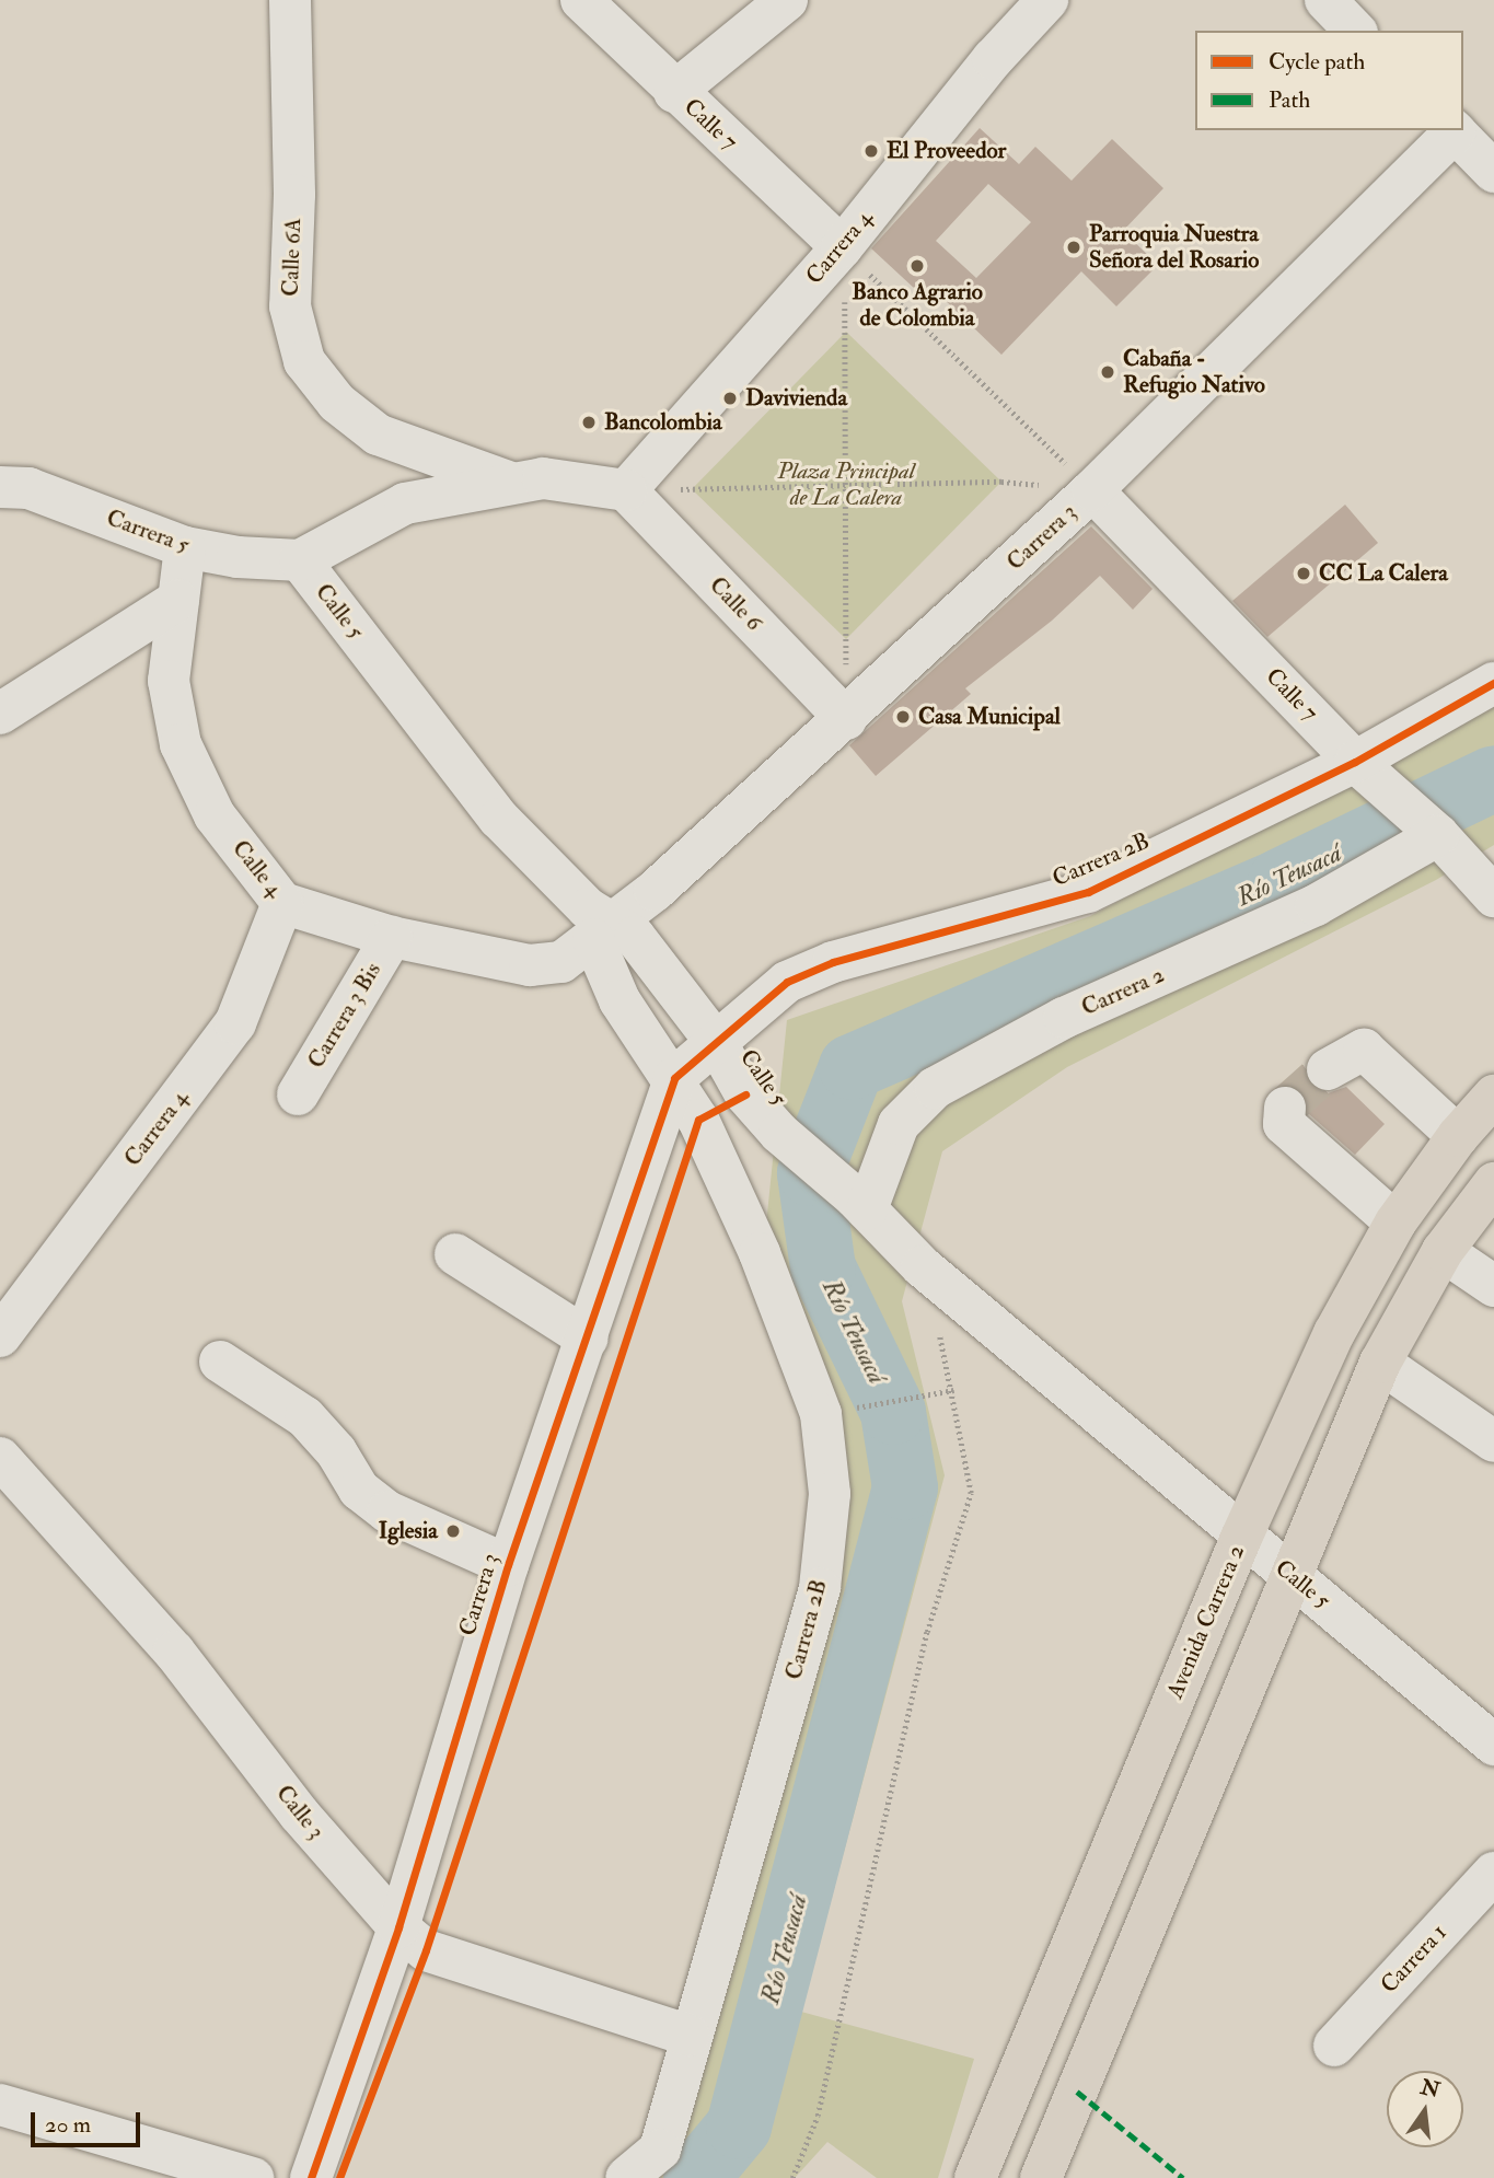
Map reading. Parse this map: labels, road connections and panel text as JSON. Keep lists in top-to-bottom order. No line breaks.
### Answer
{"streets":{"main road":["Avenida Carrera 2"],"street":["Calle 7","Carrera 4","Calle 6A","Carrera 5","Carrera 3","Calle 6","Calle 5","Carrera 2B","Calle 4","Carrera 2","Carrera 3 Bis","Calle 3","Carrera 1"]},"crossings":[["Calle 7","Carrera 4"],["Calle 7","Carrera 3"],["Calle 7","Carrera 2B"],["Calle 7","Carrera 2"],["Carrera 4","Calle 6"],["Carrera 4","Calle 4"],["Carrera 5","Calle 5"],["Carrera 5","Calle 4"],["Carrera 3","Calle 6"],["Carrera 3","Calle 5"],["Carrera 3","Carrera 2B"],["Carrera 3","Calle 4"],["Carrera 3","Calle 3"],["Calle 5","Carrera 2B"],["Calle 5","Calle 4"],["Calle 5","Carrera 2"],["Calle 5","Avenida Carrera 2"],["Carrera 2B","Calle 4"],["Carrera 2B","Calle 3"],["Calle 4","Carrera 3 Bis"]],"water":["Río Teusacá"],"parks":["Plaza Principal de La Calera"],"places":["El Proveedor","Parroquia Nuestra Señora del Rosario","Banco Agrario de Colombia","Cabaña - Refugio Nativo","Davivienda","Bancolombia","CC La Calera","Casa Municipal","Iglesia"],"legend":["Cycle path","Path"],"scale_bar":"20 m","north":"top"}
